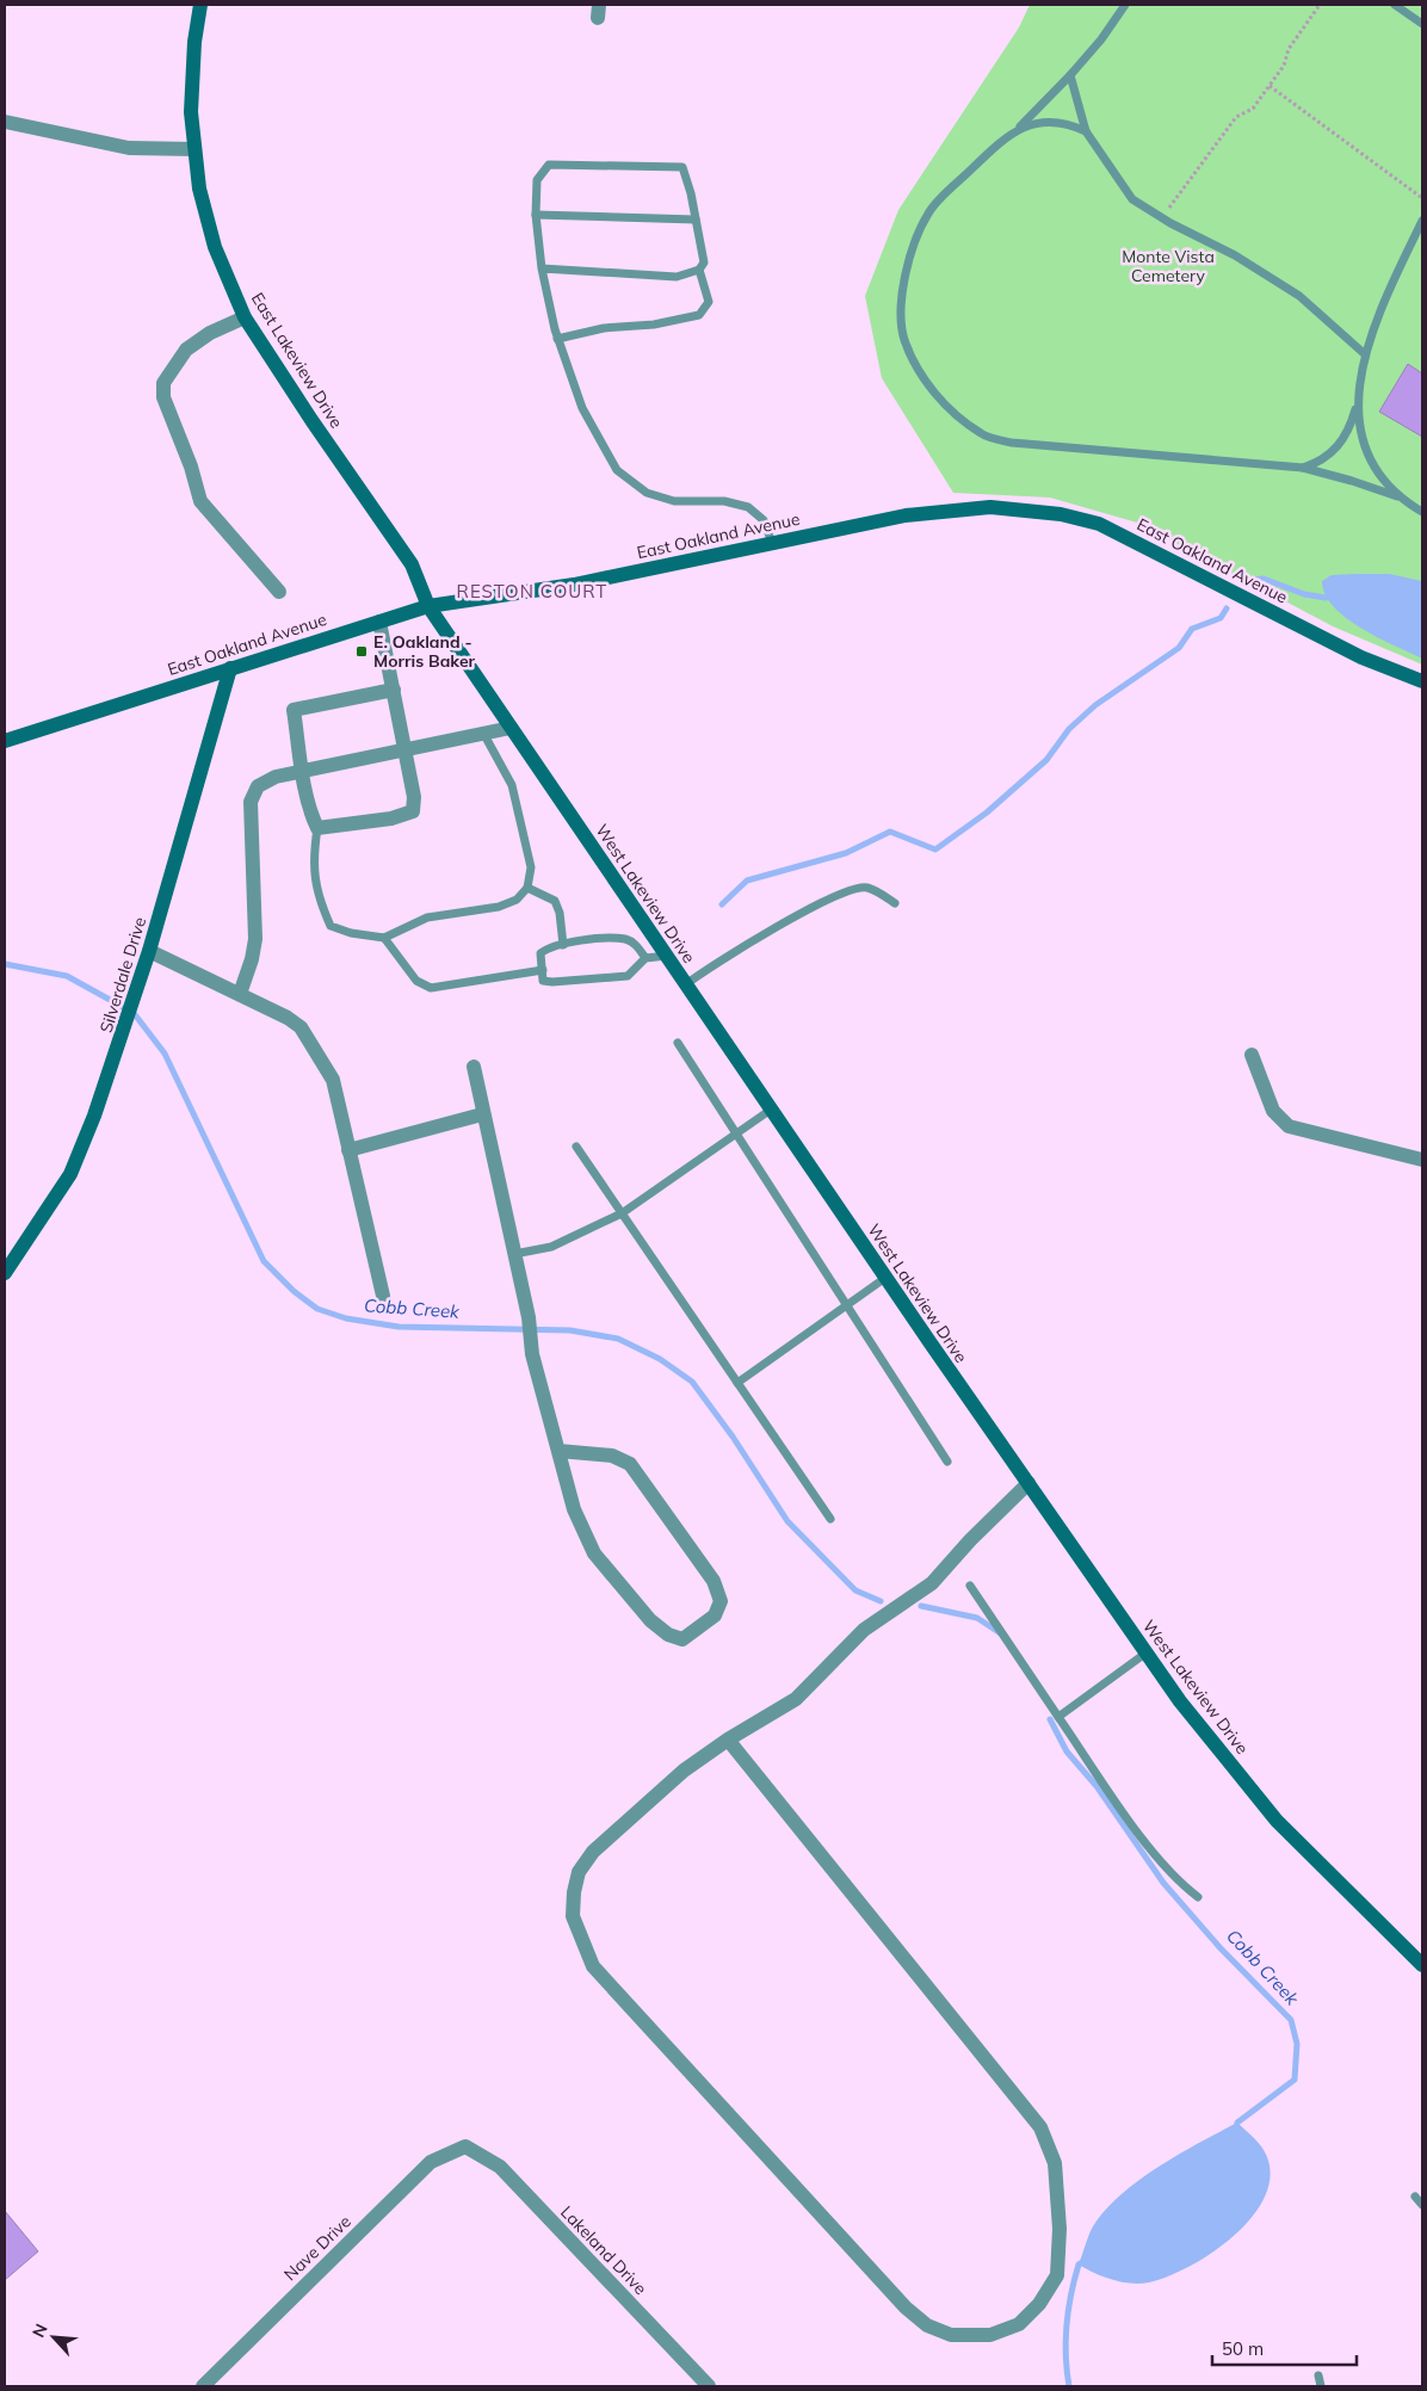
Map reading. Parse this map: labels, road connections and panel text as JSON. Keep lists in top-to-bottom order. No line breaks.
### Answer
{"streets":{"street":["East Lakeview Drive","East Oakland Avenue","West Lakeview Drive","Silverdale Drive","Nave Drive","Lakeland Drive"]},"crossings":[["East Lakeview Drive","East Oakland Avenue"],["East Lakeview Drive","West Lakeview Drive"],["East Oakland Avenue","West Lakeview Drive"],["East Oakland Avenue","Silverdale Drive"],["Nave Drive","Lakeland Drive"]],"districts":["RESTON COURT"],"water":["Cobb Creek"],"parks":["Monte Vista Cemetery"],"places":{"transit":["E. Oakland - Morris Baker"]},"scale_bar":"50 m","north":"top left"}
